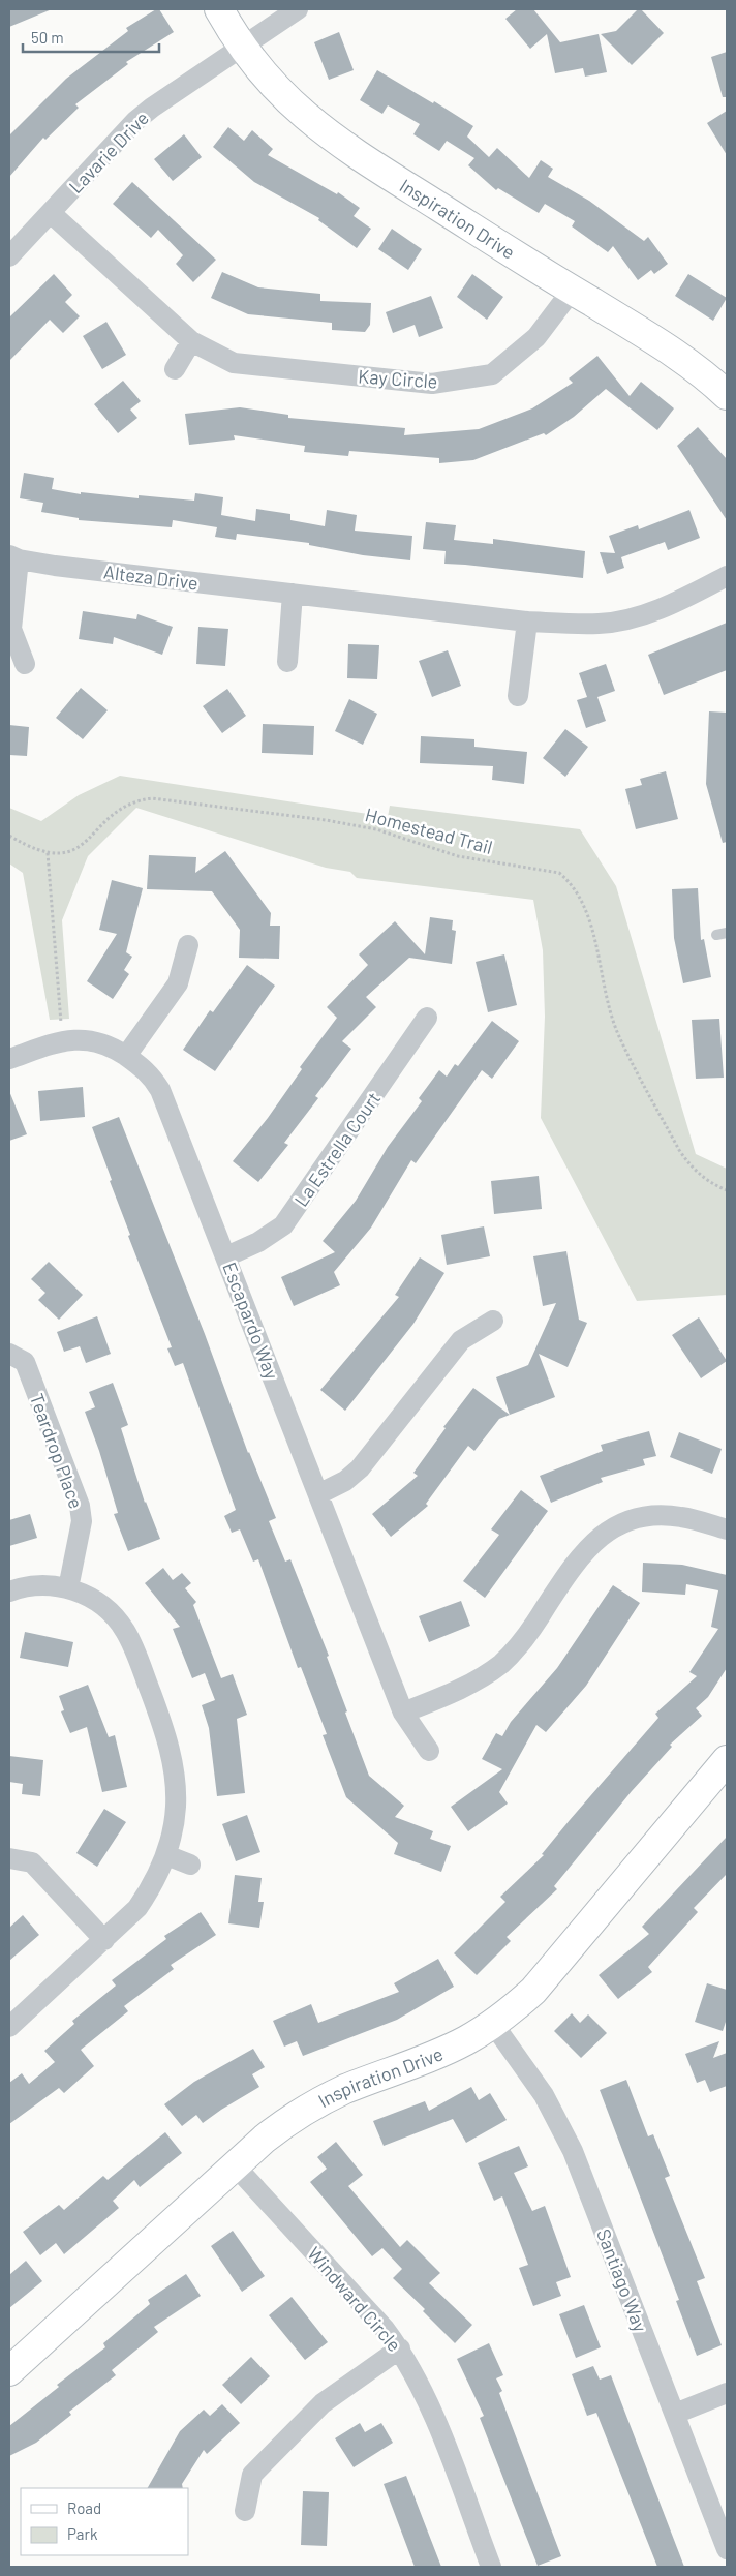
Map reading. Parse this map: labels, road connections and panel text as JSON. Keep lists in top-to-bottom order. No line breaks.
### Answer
{"streets":{"street":["Lavarie Drive","Inspiration Drive","Kay Circle","Alteza Drive","La Estrella Court","Escapardo Way","Teardrop Place","Santiago Way","Windward Circle"],"path":["Homestead Trail"]},"crossings":[["Lavarie Drive","Inspiration Drive"],["Lavarie Drive","Kay Circle"],["Inspiration Drive","Kay Circle"],["Inspiration Drive","Santiago Way"],["Inspiration Drive","Windward Circle"],["La Estrella Court","Escapardo Way"]],"legend":["Road","Park"],"scale_bar":"50 m"}
